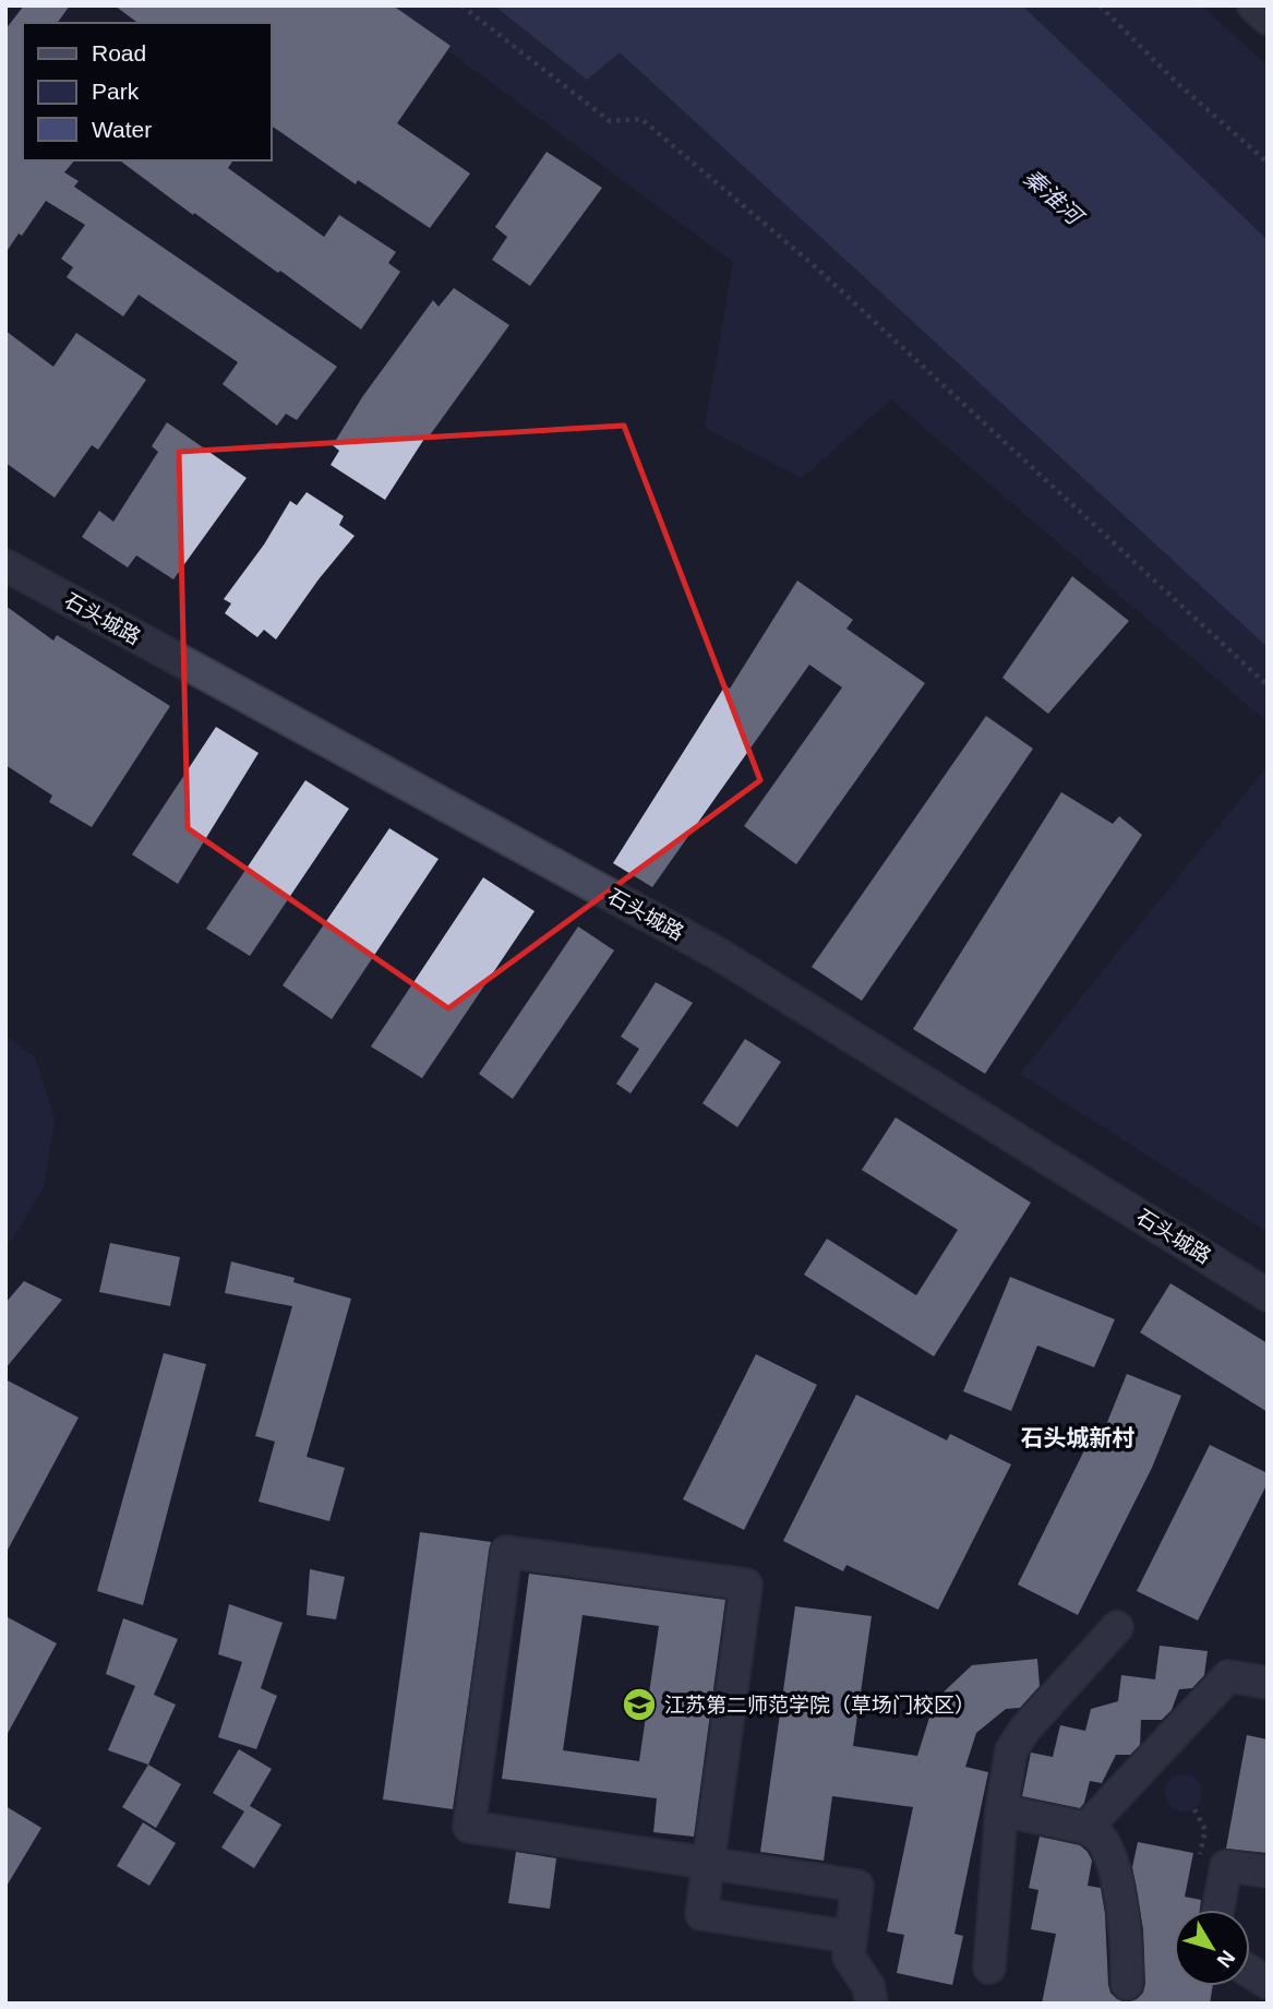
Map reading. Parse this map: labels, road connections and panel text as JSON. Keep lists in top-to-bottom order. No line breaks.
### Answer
{"streets":{"street":["石头城路"]},"districts":["石头城新村"],"water":["秦淮河"],"places":{"school or university":["江苏第二师范学院（草场门校区）"]},"legend":["Road","Park","Water"],"north":"bottom right"}
